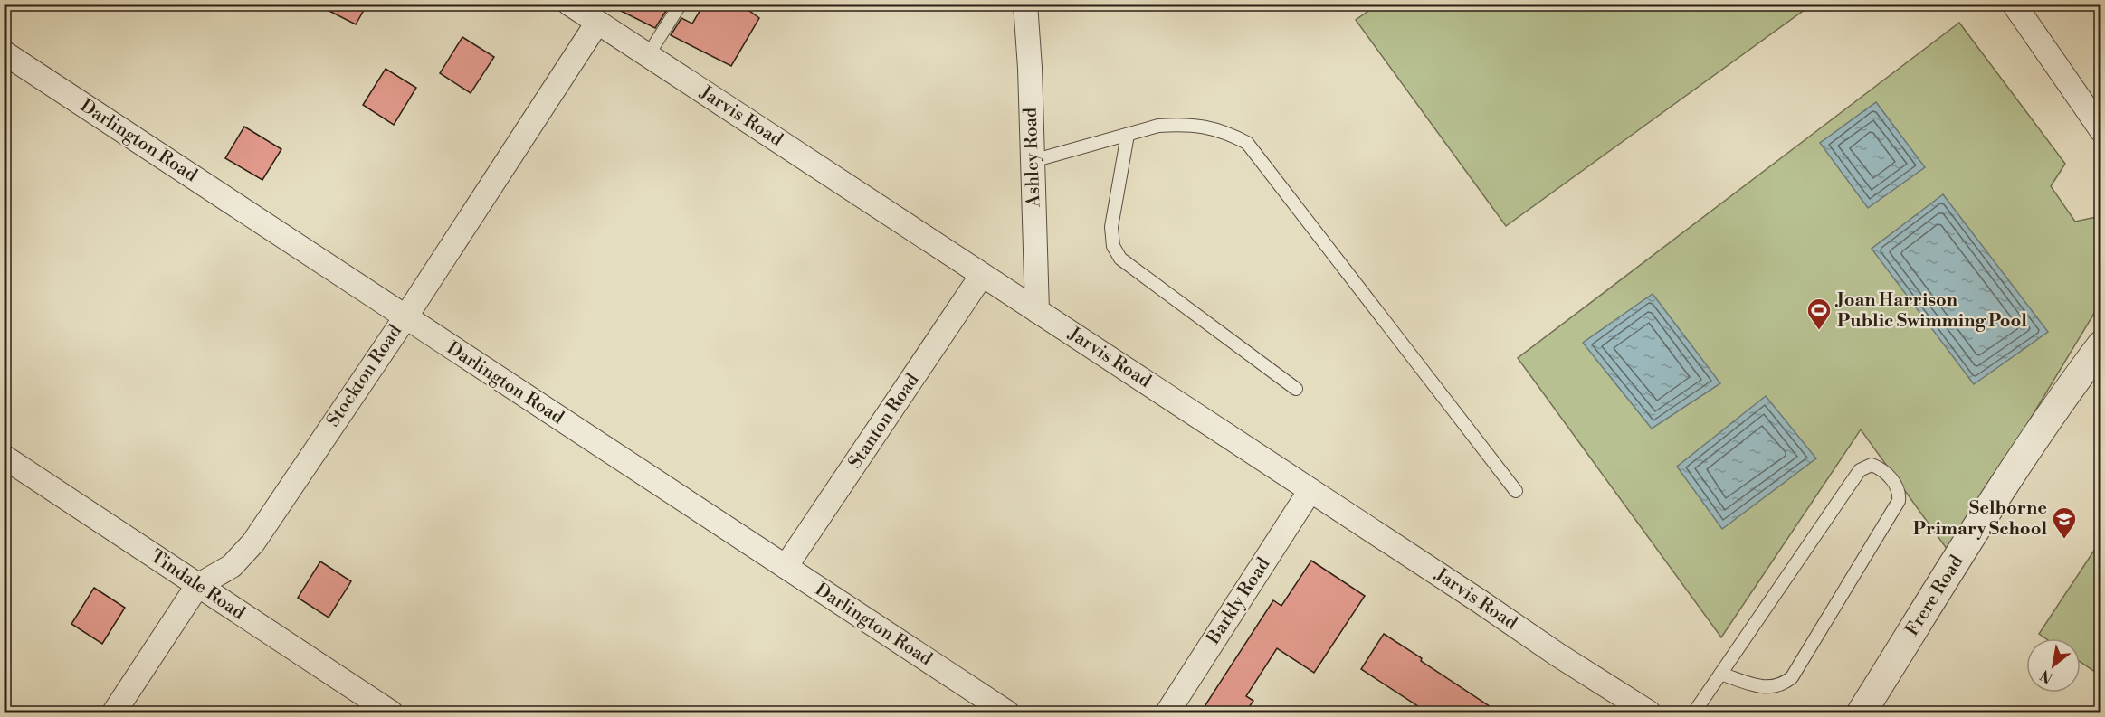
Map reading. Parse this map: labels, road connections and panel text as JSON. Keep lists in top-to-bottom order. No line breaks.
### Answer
{"streets":{"street":["Jarvis Road","Darlington Road","Ashley Road","Stockton Road","Stanton Road","Tindale Road","Frere Road","Barkly Road"]},"crossings":[["Jarvis Road","Ashley Road"],["Jarvis Road","Stockton Road"],["Jarvis Road","Stanton Road"],["Jarvis Road","Barkly Road"],["Darlington Road","Stockton Road"],["Darlington Road","Stanton Road"],["Stockton Road","Tindale Road"]],"places":{"sports":["Joan Harrison Public Swimming Pool"],"school or university":["Selborne Primary School"]},"north":"bottom left"}
